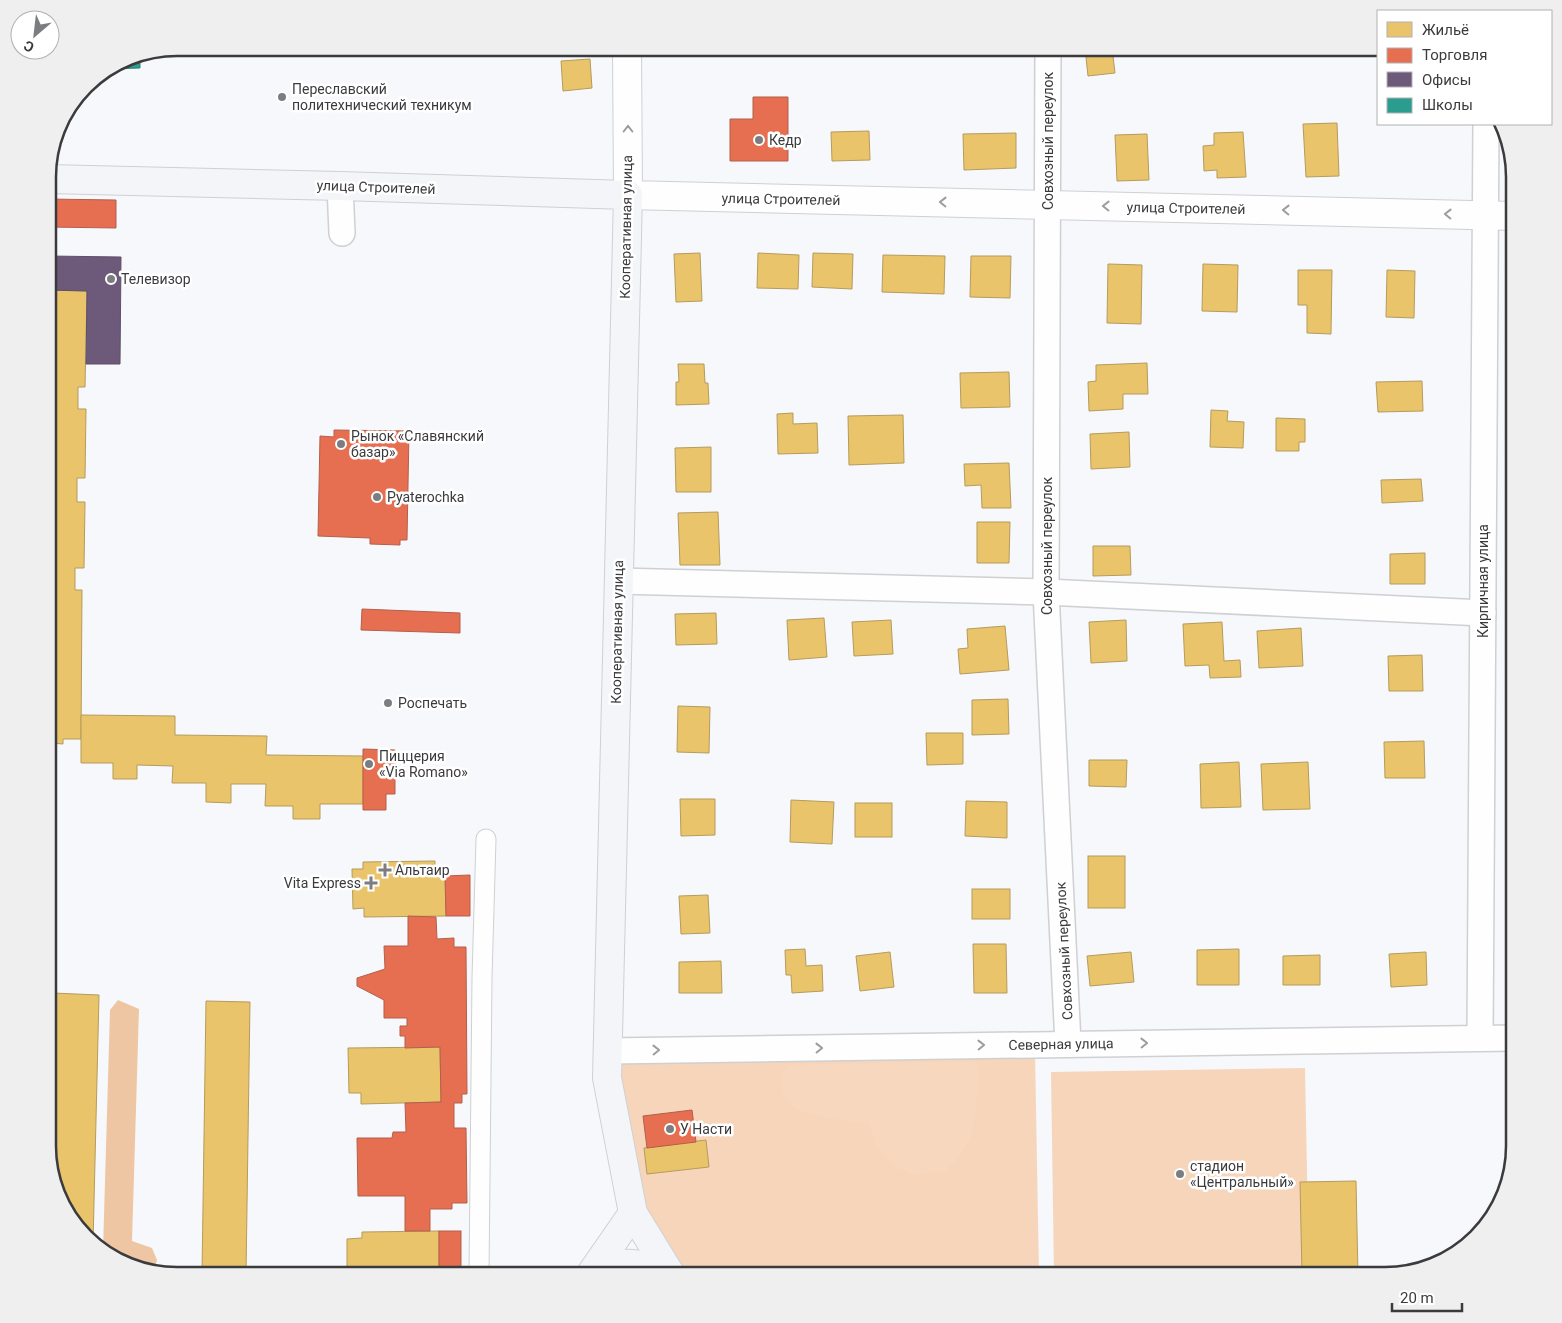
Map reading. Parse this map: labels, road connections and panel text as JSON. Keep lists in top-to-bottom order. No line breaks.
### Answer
{"streets":{"main road":["улица Строителей","Кооперативная улица"],"street":["Совхозный переулок","Кирпичная улица","Северная улица"]},"crossings":[["Совхозный переулок","улица Строителей"],["Совхозный переулок","Северная улица"],["улица Строителей","Кооперативная улица"],["улица Строителей","Кирпичная улица"],["Кооперативная улица","Северная улица"],["Кирпичная улица","Северная улица"]],"one_way":["улица Строителей","Северная улица"],"places":{"other":["Переславский политехнический техникум","Кедр","Телевизор","Рынок «Славянский базар»","Pyaterochka","Роспечать","Пиццерия «Via Romano»","У Насти","стадион «Центральный»"],"health":["Альтаир","Vita Express"]},"legend":["Жильё","Торговля","Офисы","Школы"],"scale_bar":"20 m","north":"bottom left"}
